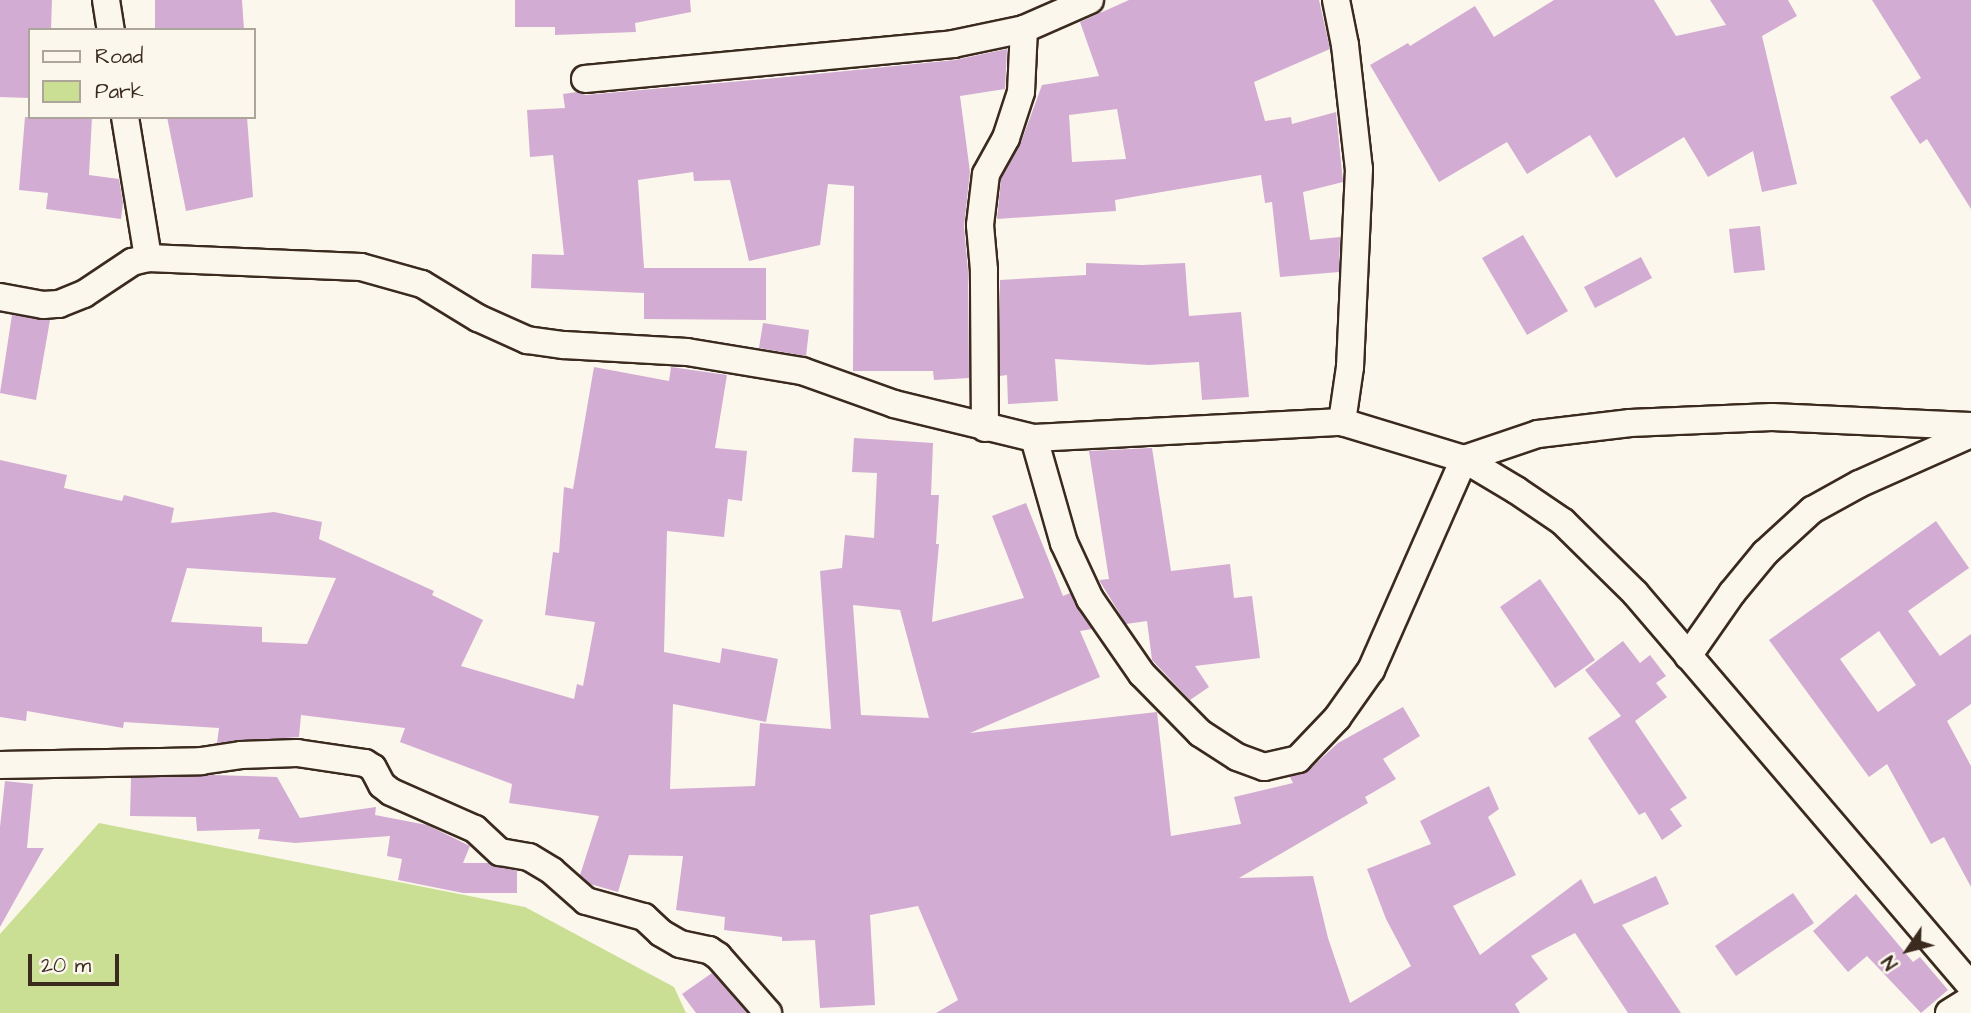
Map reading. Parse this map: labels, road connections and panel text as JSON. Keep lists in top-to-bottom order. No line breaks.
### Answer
{"legend":["Road","Park"],"scale_bar":"20 m","north":"bottom left"}
